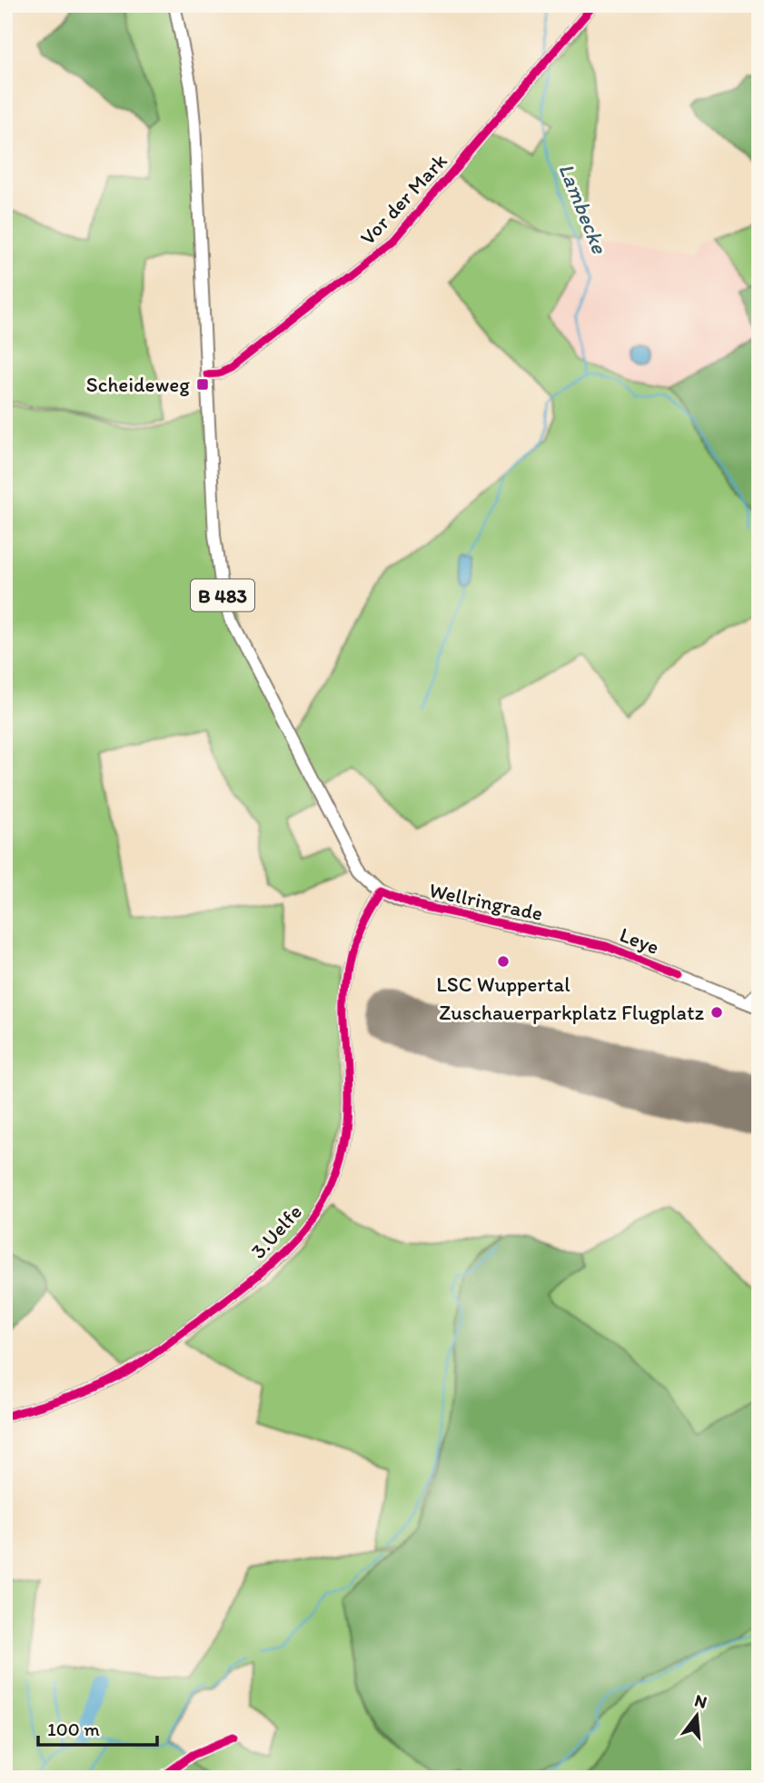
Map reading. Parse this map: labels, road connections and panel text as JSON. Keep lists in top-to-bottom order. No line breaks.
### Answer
{"streets":{"main road":["B 483","Wellringrade","Leye"],"street":["Vor der Mark","3.Uelfe"]},"crossings":[["Vor der Mark","B 483"],["Vor der Mark","Wellringrade"],["B 483","Wellringrade"],["Wellringrade","Leye"],["Wellringrade","3.Uelfe"]],"water":["Lambecke"],"places":{"transit":["Scheideweg"],"other":["LSC Wuppertal","Zuschauerparkplatz Flugplatz"]},"scale_bar":"100 m","north":"top"}
